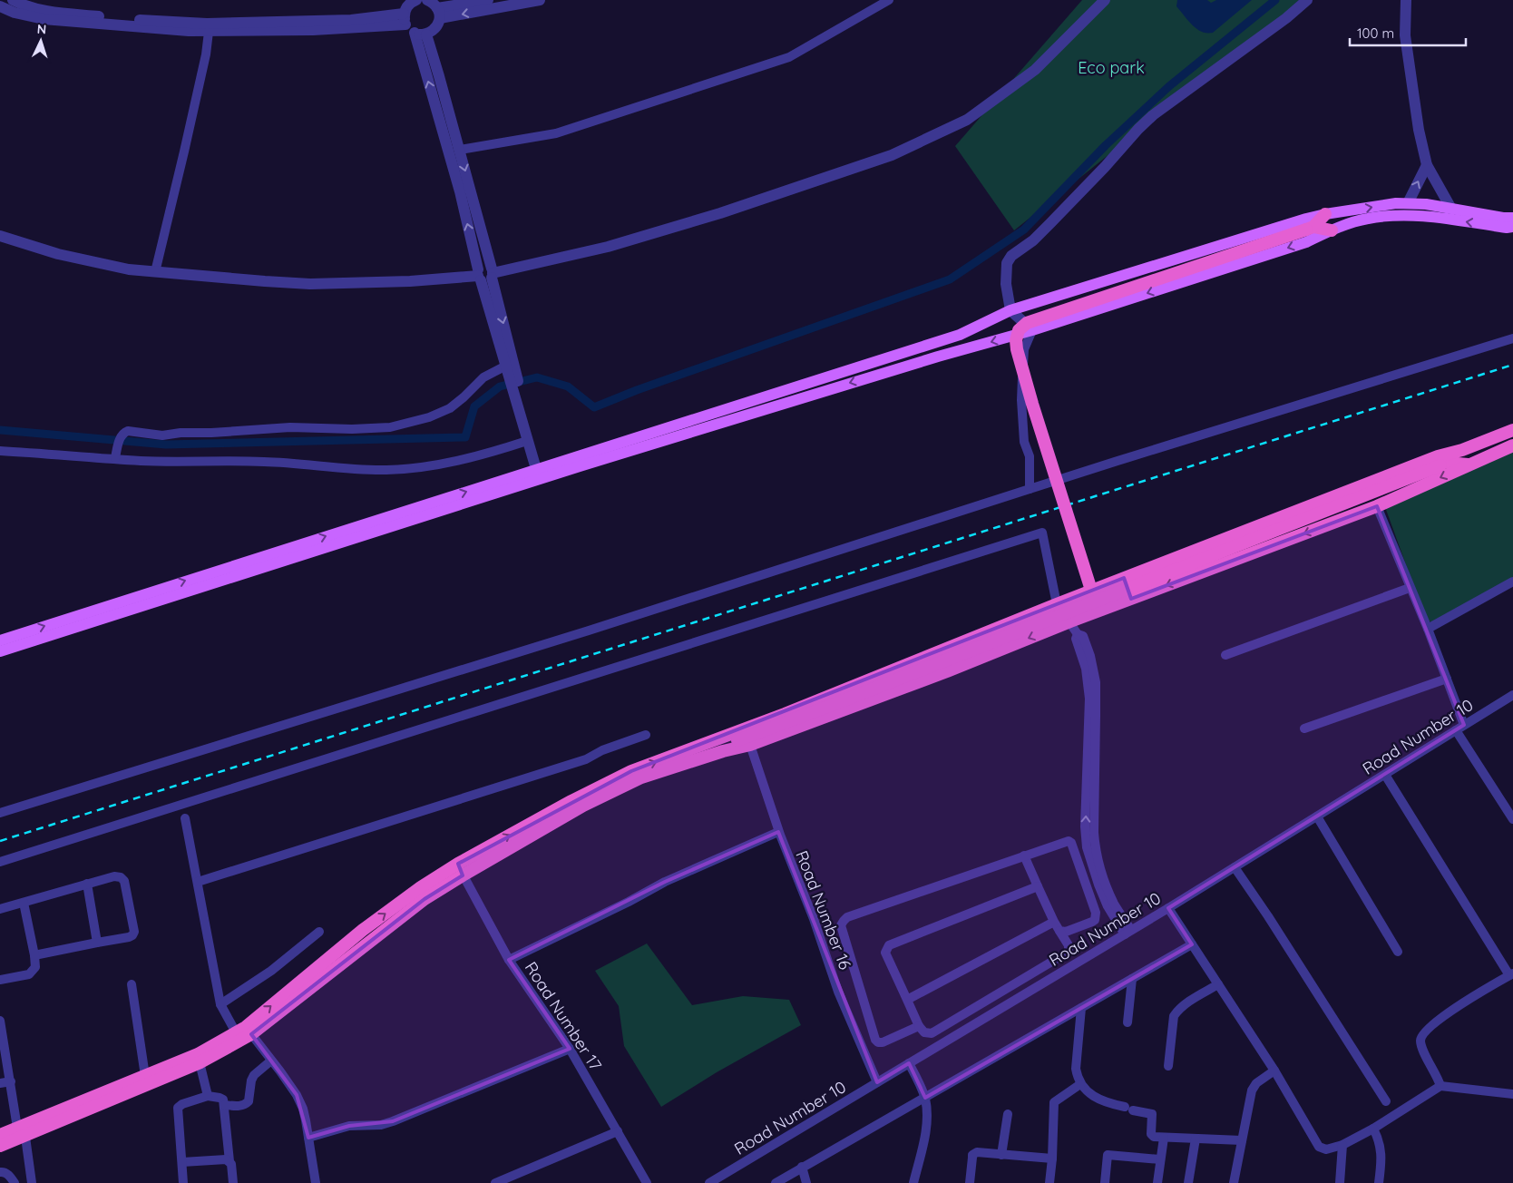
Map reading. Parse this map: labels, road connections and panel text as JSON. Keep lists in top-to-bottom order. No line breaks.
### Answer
{"streets":{"street":["Road Number 10","Road Number 16","Road Number 17"]},"crossings":[["Road Number 10","Road Number 16"]],"parks":["Eco park"],"scale_bar":"100 m","north":"top"}
